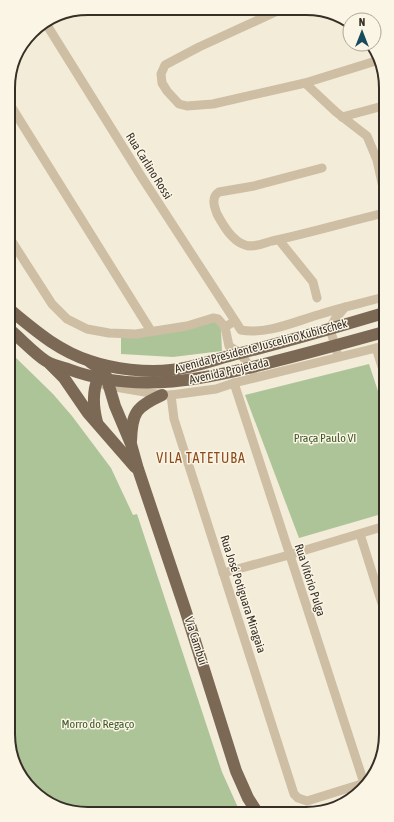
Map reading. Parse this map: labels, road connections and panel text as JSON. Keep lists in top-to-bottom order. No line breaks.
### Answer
{"streets":{"main road":["Avenida Presidente Juscelino Kubitschek","Via Cambuí"],"street":["Rua Carlino Rossi","Avenida Projetada","Rua Vitório Pulga","Rua José Potiguara Miragaia"]},"crossings":[["Avenida Presidente Juscelino Kubitschek","Avenida Projetada"],["Avenida Presidente Juscelino Kubitschek","Via Cambuí"],["Avenida Projetada","Rua Vitório Pulga"],["Avenida Projetada","Rua José Potiguara Miragaia"],["Avenida Projetada","Via Cambuí"]],"districts":["VILA TATETUBA"],"parks":["Praça Paulo VI","Morro do Regaço"],"north":"top"}
